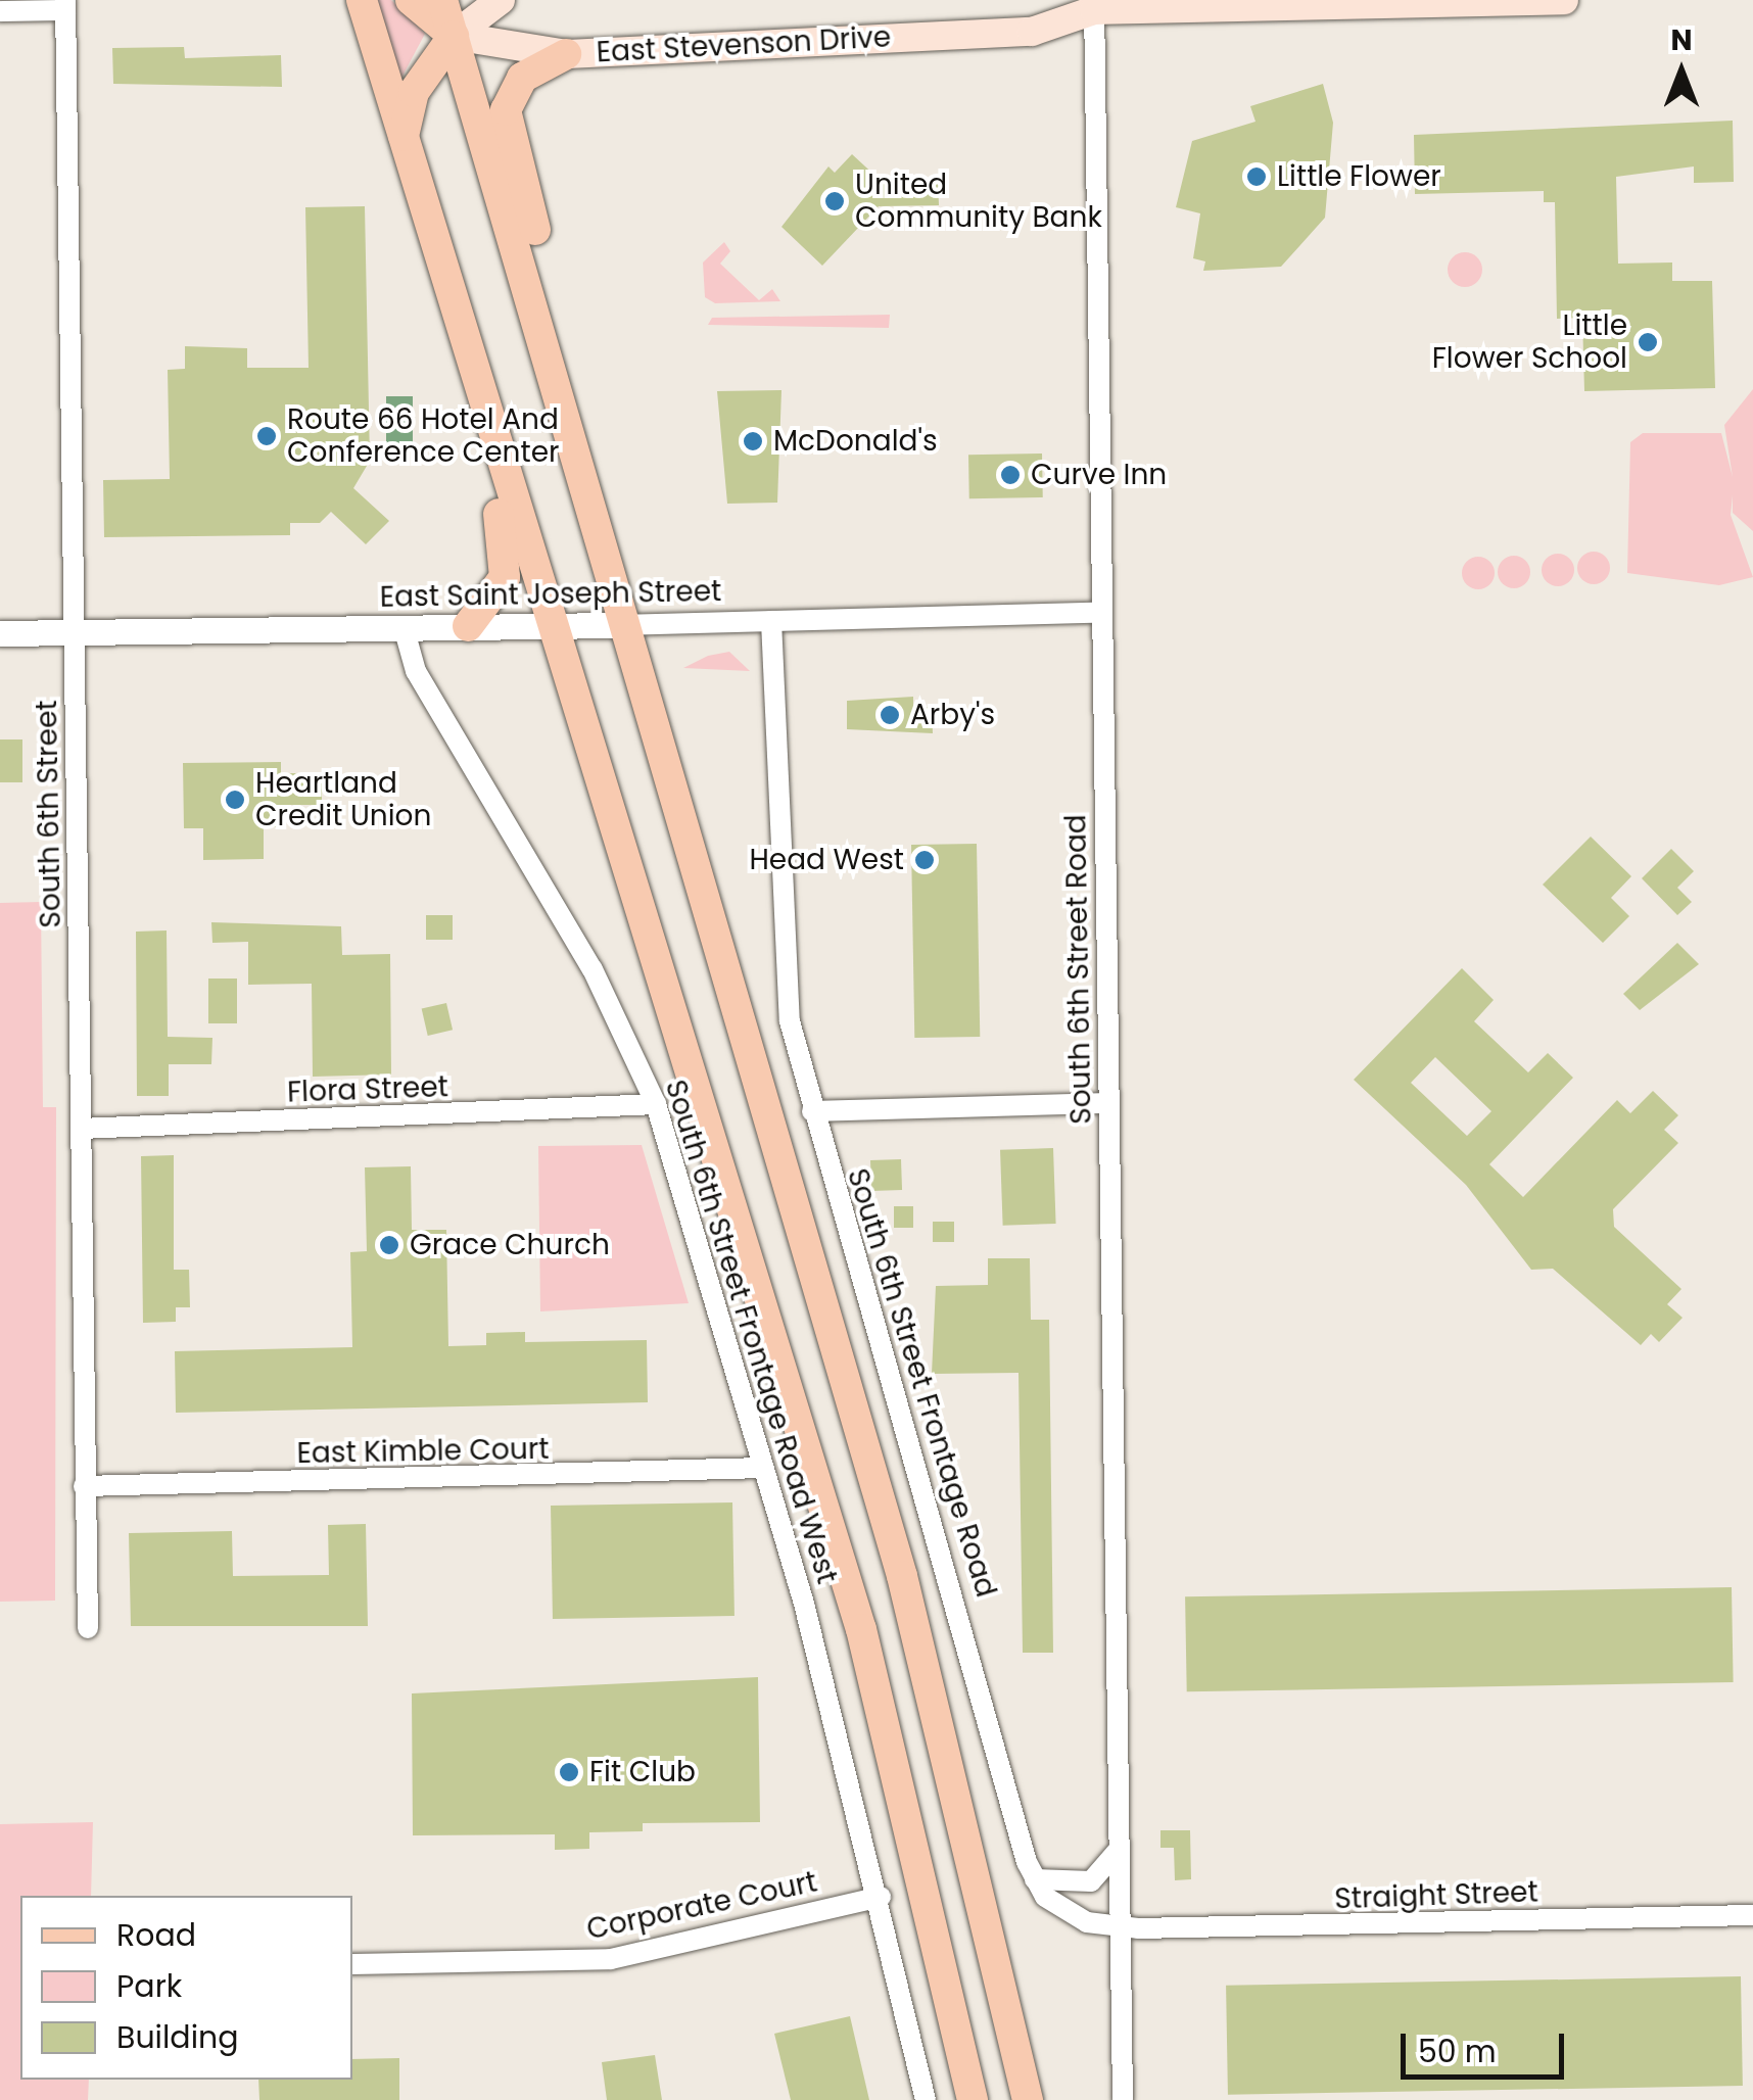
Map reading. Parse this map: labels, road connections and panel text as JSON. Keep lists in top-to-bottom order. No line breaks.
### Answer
{"streets":{"main road":["East Stevenson Drive"],"street":["East Saint Joseph Street","South 6th Street","South 6th Street Road","Flora Street","South 6th Street Frontage Road West","South 6th Street Frontage Road","East Kimble Court","Straight Street","Corporate Court"]},"crossings":[["East Stevenson Drive","South 6th Street Road"],["East Saint Joseph Street","South 6th Street"],["East Saint Joseph Street","South 6th Street Road"],["East Saint Joseph Street","South 6th Street Frontage Road West"],["East Saint Joseph Street","South 6th Street Frontage Road"],["South 6th Street","Flora Street"],["South 6th Street","East Kimble Court"],["South 6th Street Road","South 6th Street Frontage Road"],["South 6th Street Road","Straight Street"],["Flora Street","South 6th Street Frontage Road West"],["South 6th Street Frontage Road West","East Kimble Court"],["South 6th Street Frontage Road West","Corporate Court"],["South 6th Street Frontage Road","Straight Street"]],"places":["Little Flower","United Community Bank","Little Flower School","Route 66 Hotel And Conference Center","McDonald's","Curve Inn","Arby's","Heartland Credit Union","Head West","Grace Church","Fit Club"],"legend":["Road","Park","Building"],"scale_bar":"50 m","north":"top"}
